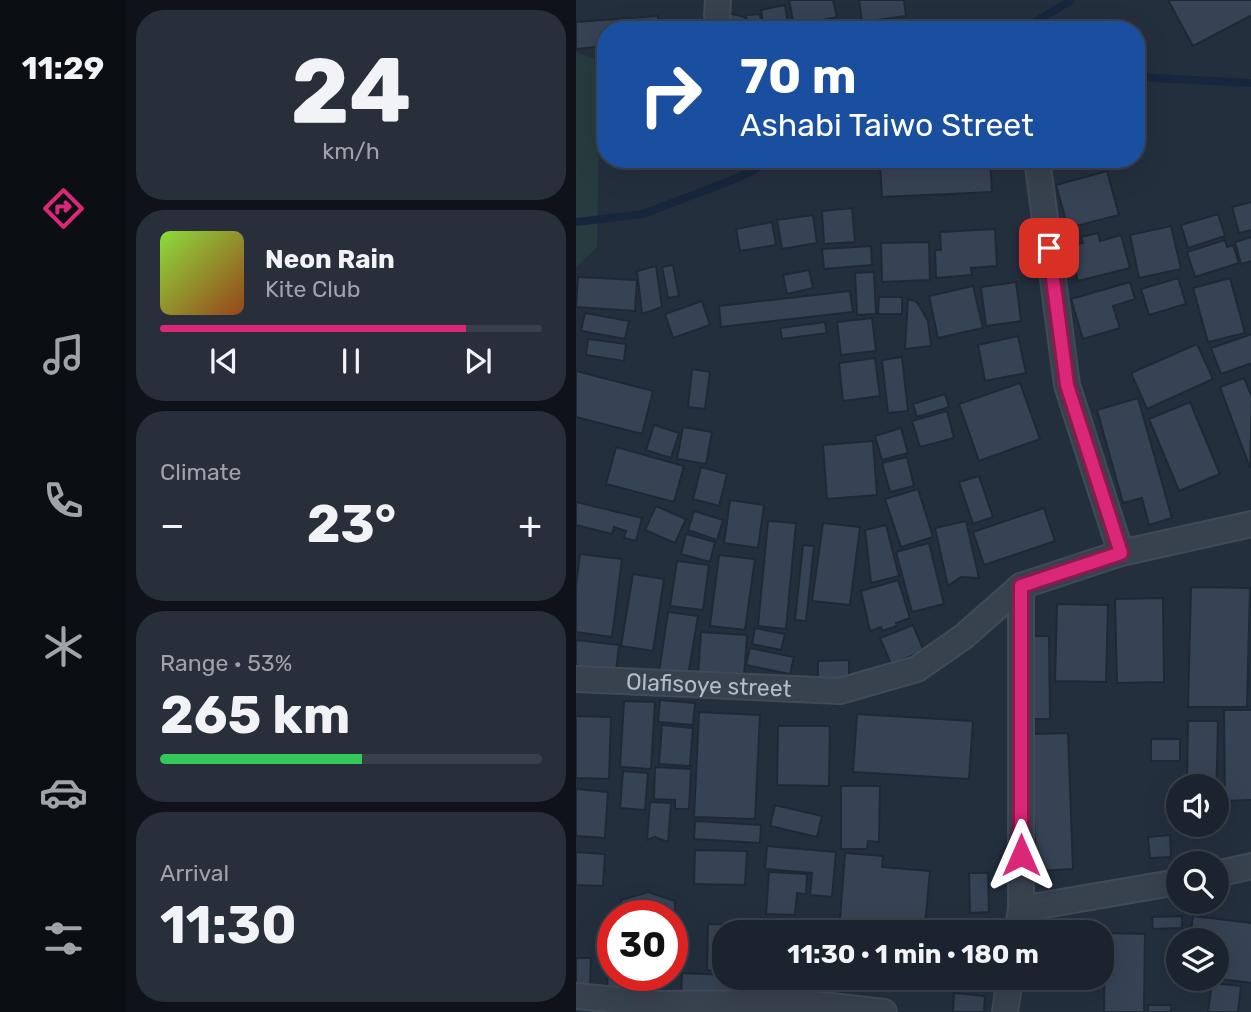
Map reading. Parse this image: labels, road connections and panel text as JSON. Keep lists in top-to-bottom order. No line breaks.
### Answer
{"streets":{"street":["Olafisoye street"]},"page":{"tabs":"11:29","tile":[["24","km/h"],"Climate",["Range · 53%","265 km"],["Arrival","11:30"]],"turn":["70 m","Ashabi Taiwo Street"],"song":["Neon Rain","Kite Club"],"heat":["−","23°","+"],"limit":"30","trip":"11:30 · 1 min · 180 m"}}
